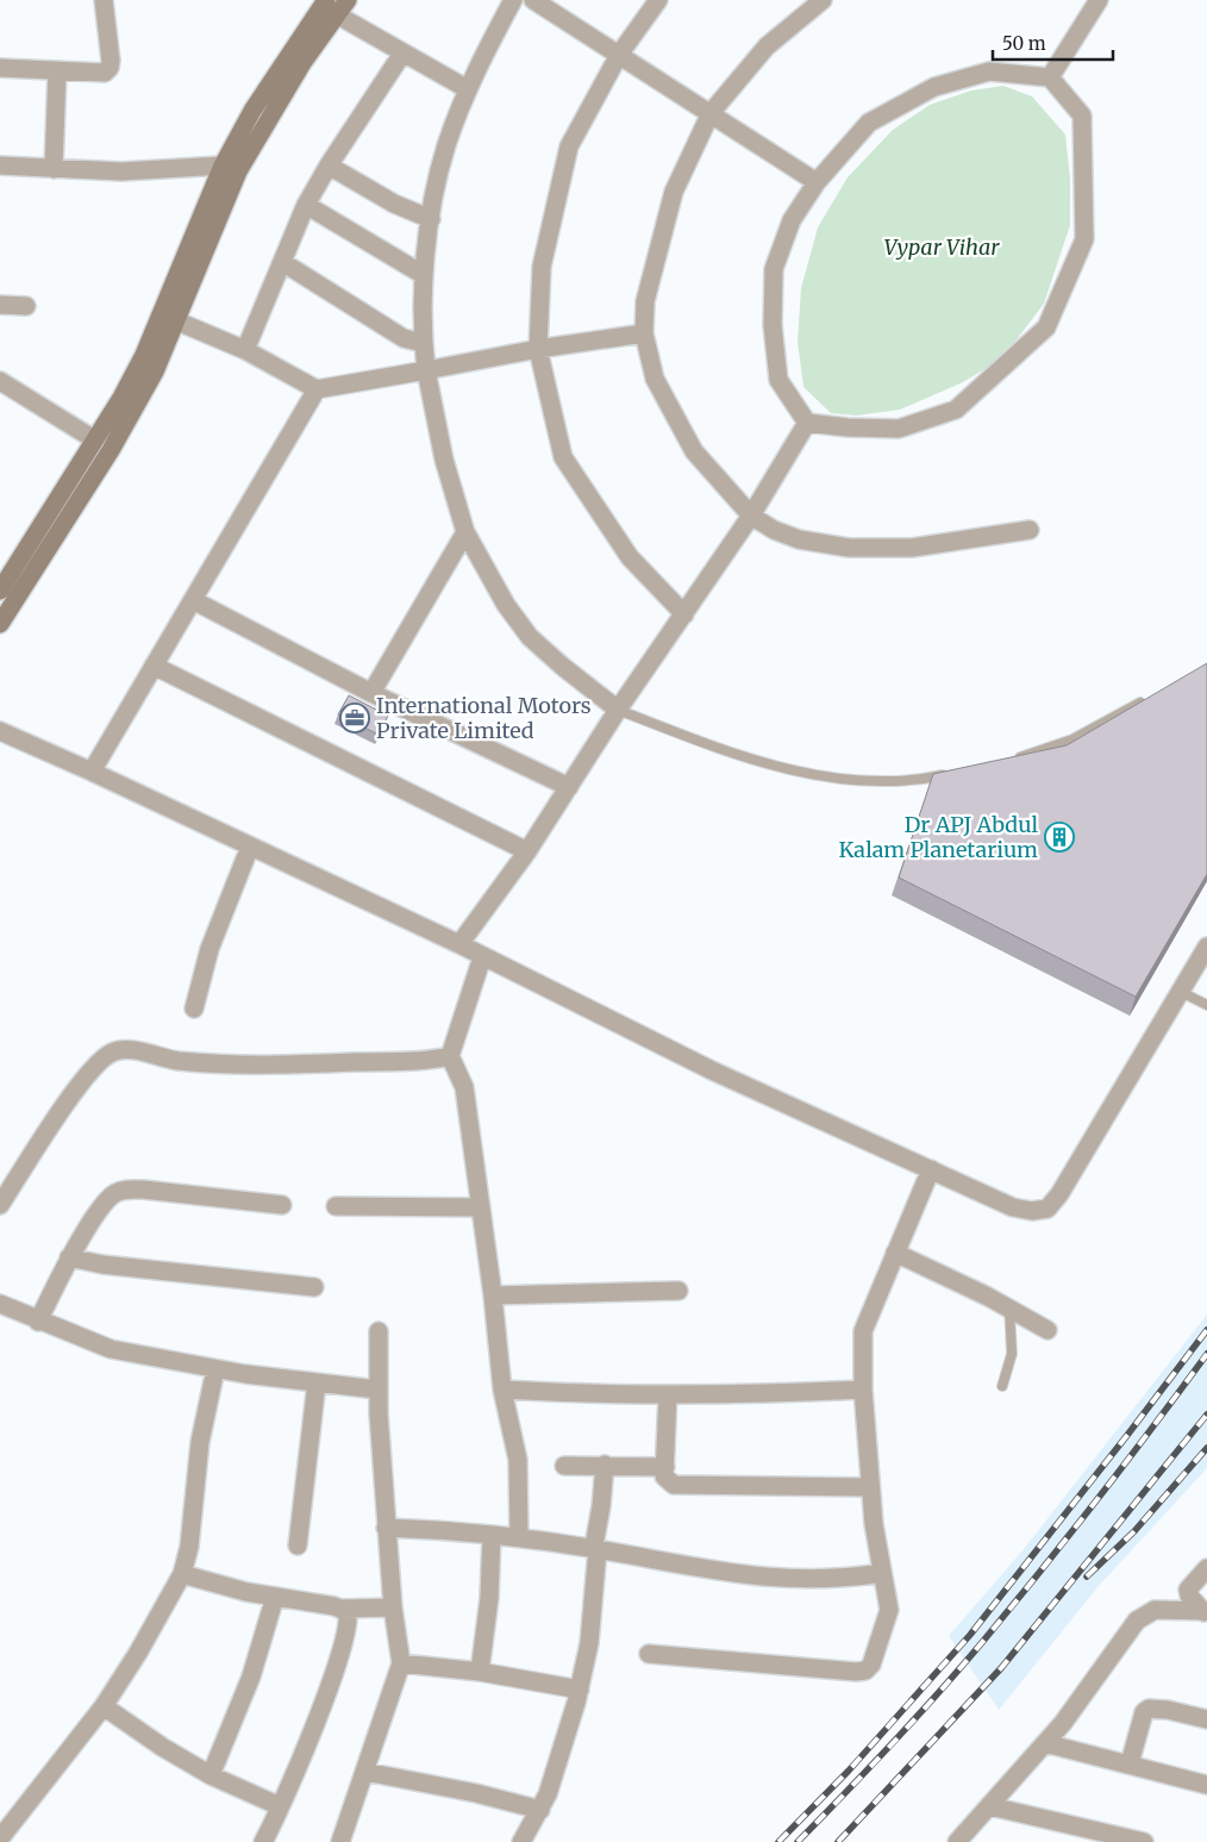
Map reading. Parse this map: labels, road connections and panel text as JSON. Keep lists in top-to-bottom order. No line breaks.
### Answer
{"parks":["Vypar Vihar"],"places":{"office":["International Motors Private Limited"],"building":["Dr APJ Abdul Kalam Planetarium"]},"scale_bar":"50 m"}
